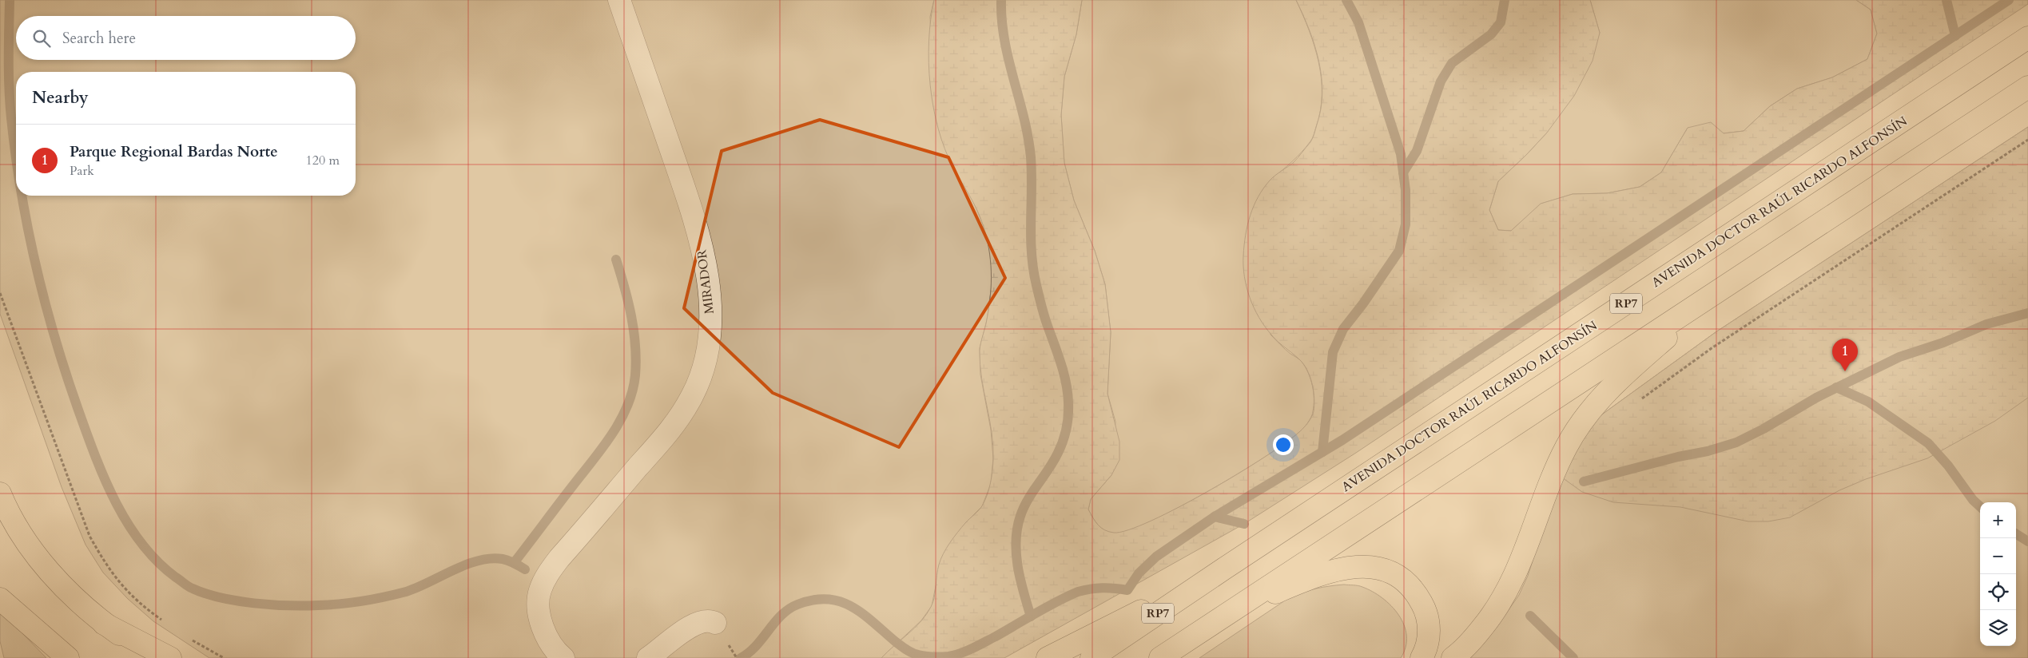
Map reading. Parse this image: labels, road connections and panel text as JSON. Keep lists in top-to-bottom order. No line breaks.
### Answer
{"streets":{"main road":["AVENIDA DOCTOR RAÚL RICARDO ALFONSÍN","RP7"],"street":["MIRADOR"]},"page":{"search":"Search here","heading":"Nearby","list":[{"mark":"1","name":"Parque Regional Bardas Norte","note":"Park","value":"120 m"}],"pins":"1","map_buttons":["+","−"]}}
